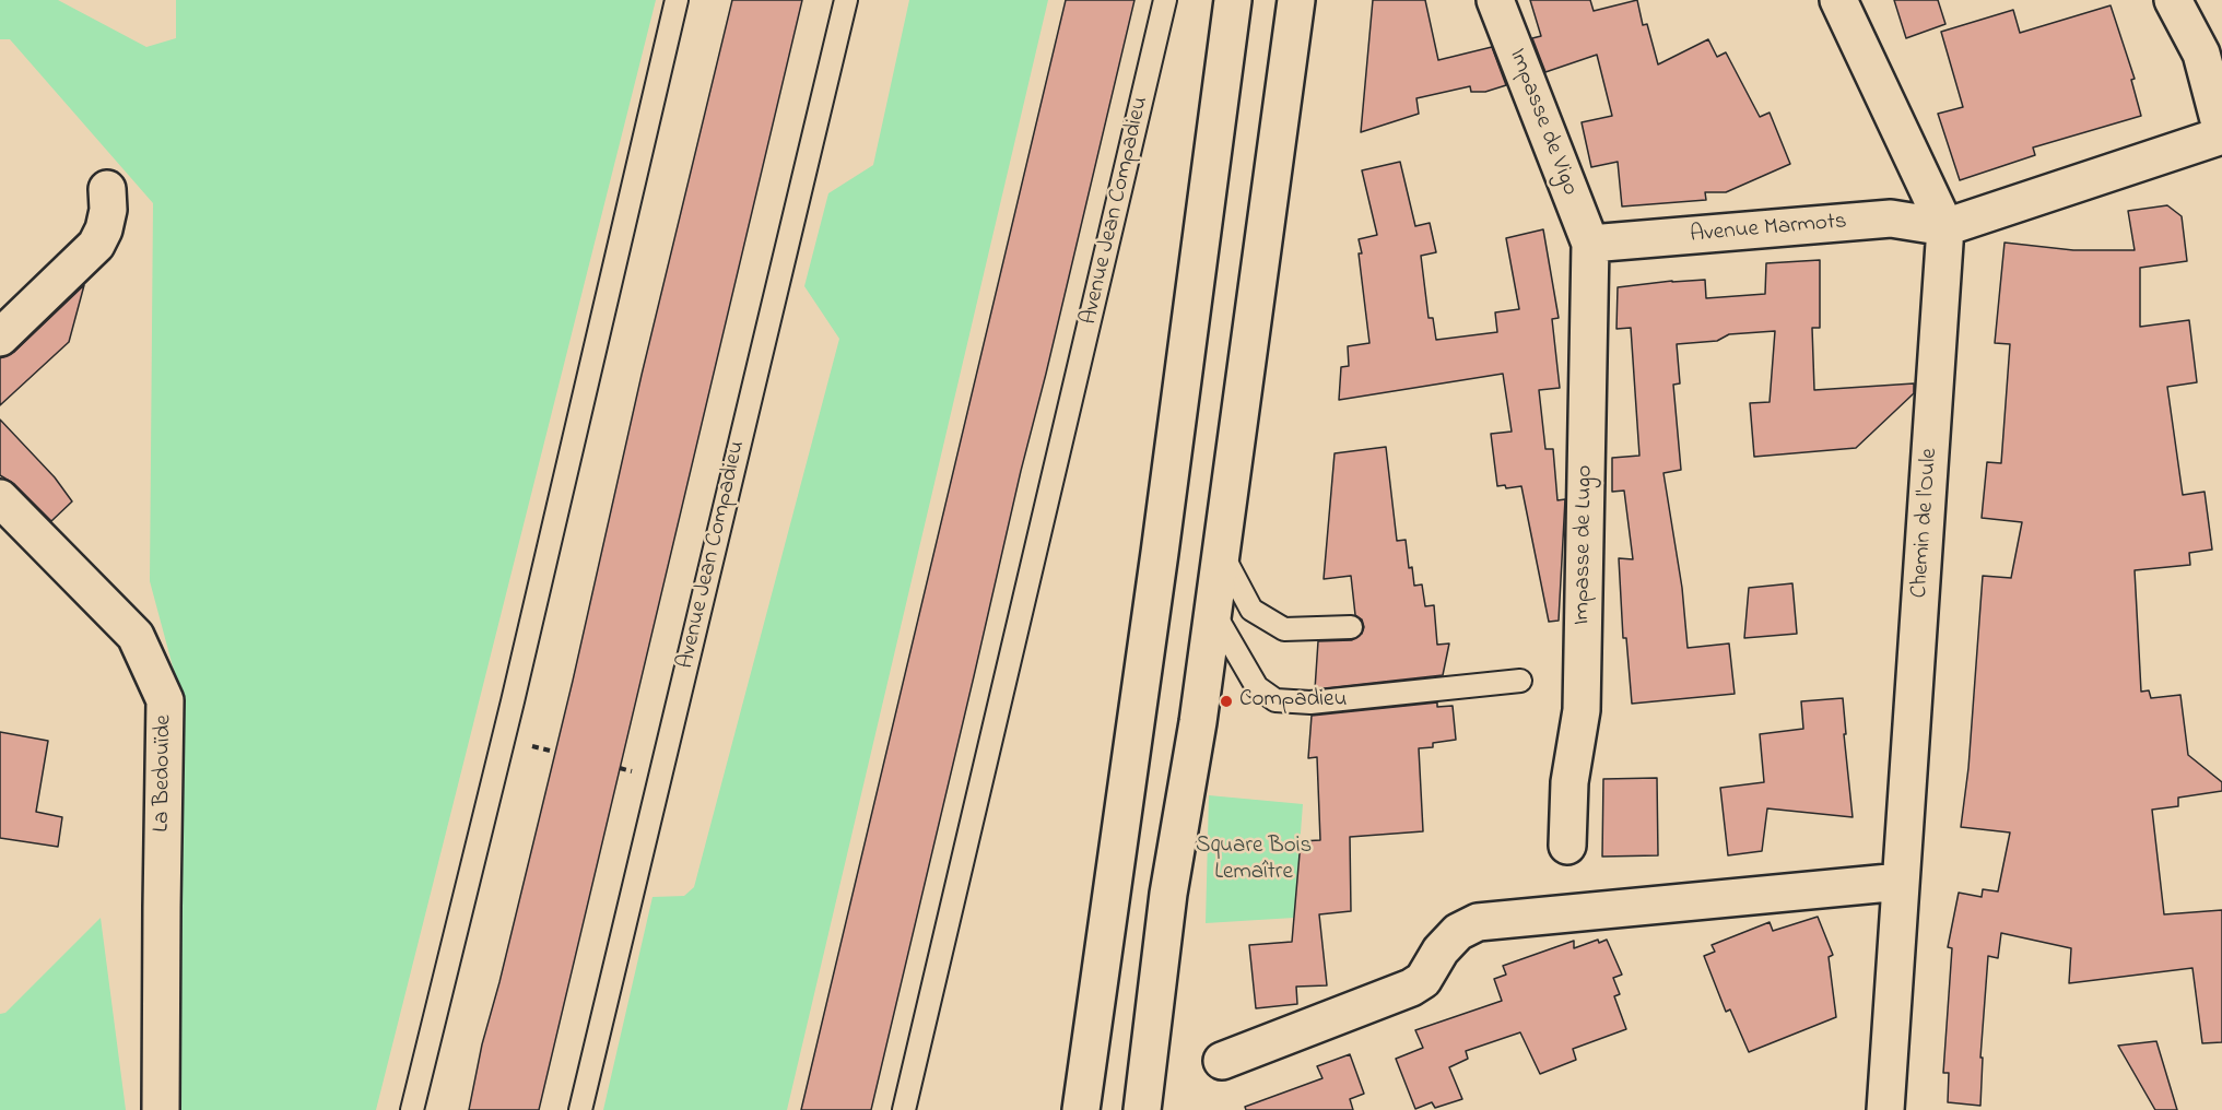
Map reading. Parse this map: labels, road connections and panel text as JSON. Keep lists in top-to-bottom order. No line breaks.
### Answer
{"streets":{"street":["Impasse de Vigo","Avenue Marmots","Chemin de l'Oule","Impasse de Lugo","La Bedouïde"],"lane":["Avenue Jean Compadieu"]},"crossings":[["Impasse de Vigo","Avenue Marmots"],["Impasse de Vigo","Impasse de Lugo"],["Avenue Marmots","Chemin de l'Oule"],["Avenue Marmots","Impasse de Lugo"]],"parks":["Square Bois Lemaître"],"places":["Compadieu"]}
